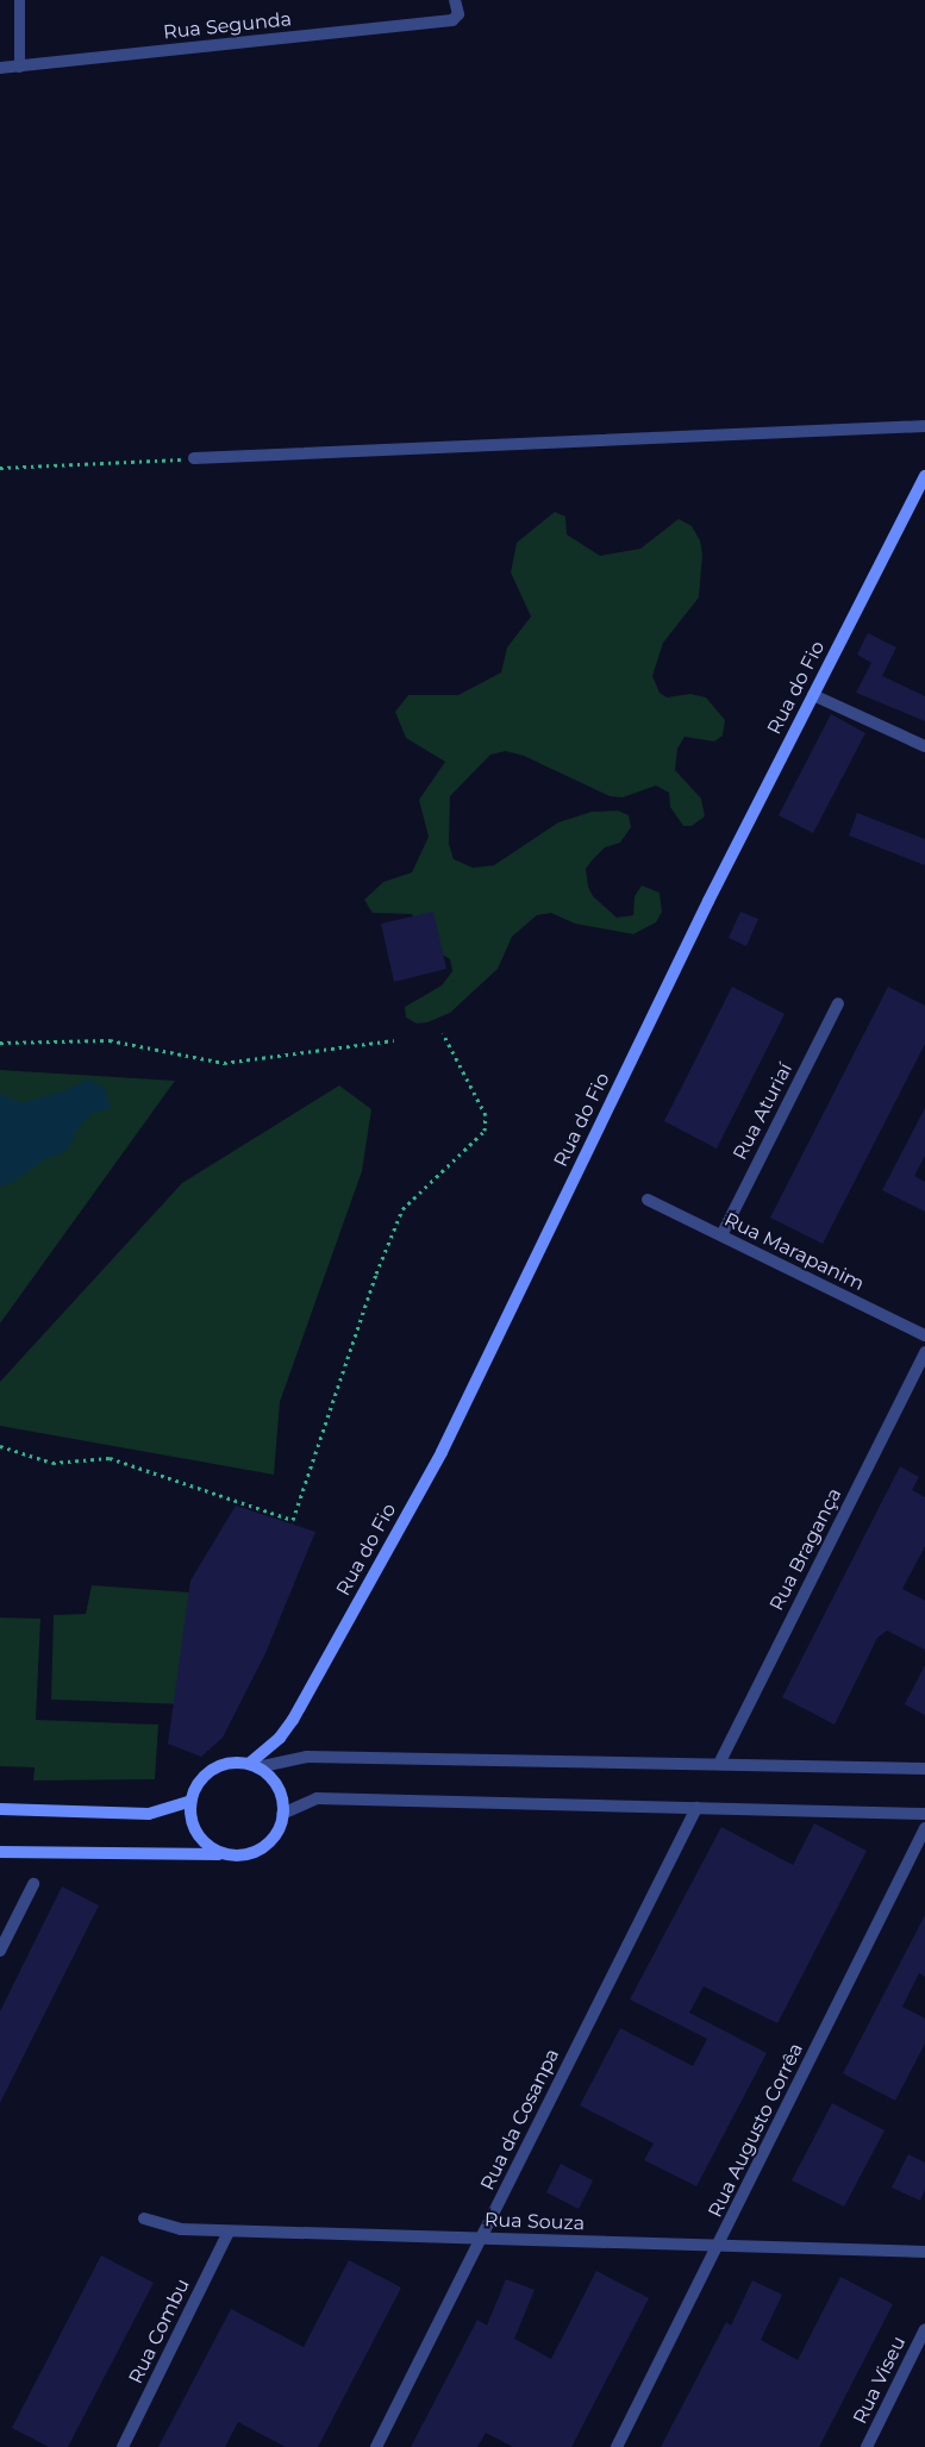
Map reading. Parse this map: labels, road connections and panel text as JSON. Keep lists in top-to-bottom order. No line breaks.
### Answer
{"streets":{"street":["Rua Segunda","Rua do Fio","Rua Aturiaí","Rua Marapanim","Rua Bragança","Rua da Cosanpa","Rua Augusto Corrêa","Rua Souza","Rua Combu","Rua Viseu"]},"crossings":[["Rua Aturiaí","Rua Marapanim"],["Rua da Cosanpa","Rua Souza"],["Rua Augusto Corrêa","Rua Souza"],["Rua Souza","Rua Combu"]]}
